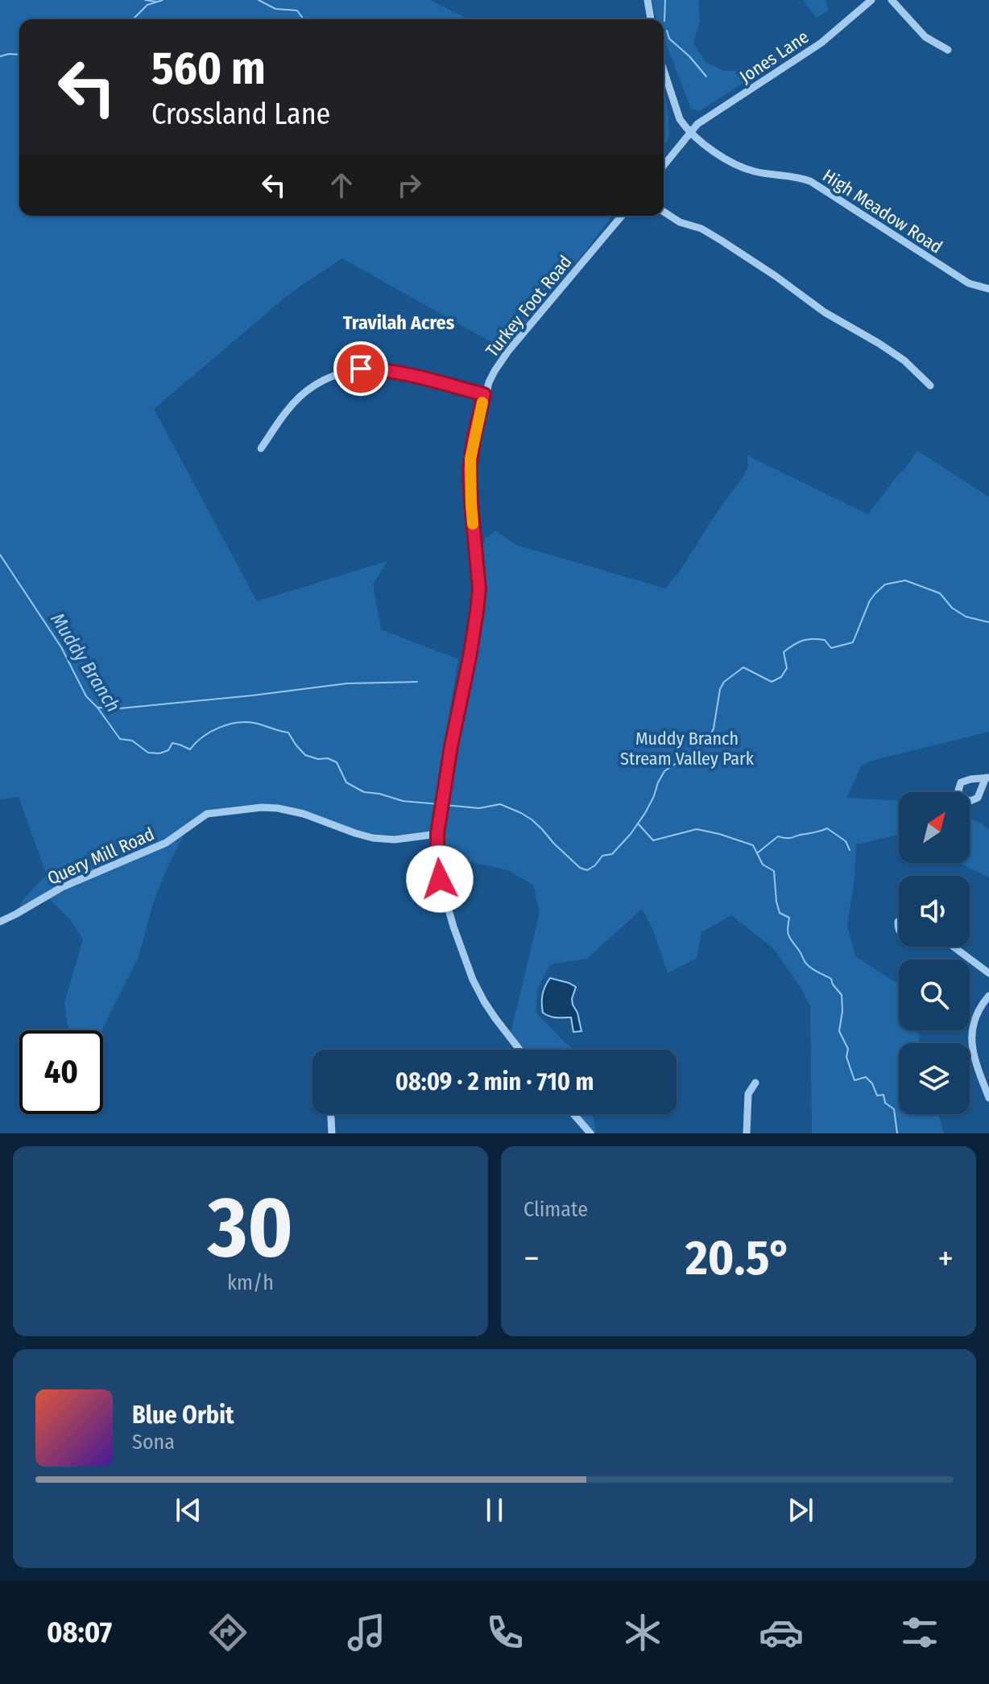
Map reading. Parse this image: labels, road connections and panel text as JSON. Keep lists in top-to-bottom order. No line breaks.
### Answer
{"streets":{"street":["Jones Lane","High Meadow Road","Turkey Foot Road","Query Mill Road"]},"crossings":[["Jones Lane","High Meadow Road"],["Turkey Foot Road","Query Mill Road"]],"districts":["Travilah Acres"],"water":["Muddy Branch"],"parks":["Muddy Branch Stream Valley Park"],"north":"top right","page":{"turn":["560 m","Crossland Lane"],"limit":"40","trip":"08:09 · 2 min · 710 m","tile":[["30","km/h"],"Climate"],"heat":["−","20.5°","+"],"song":["Blue Orbit","Sona"],"tabs":"08:07"}}
